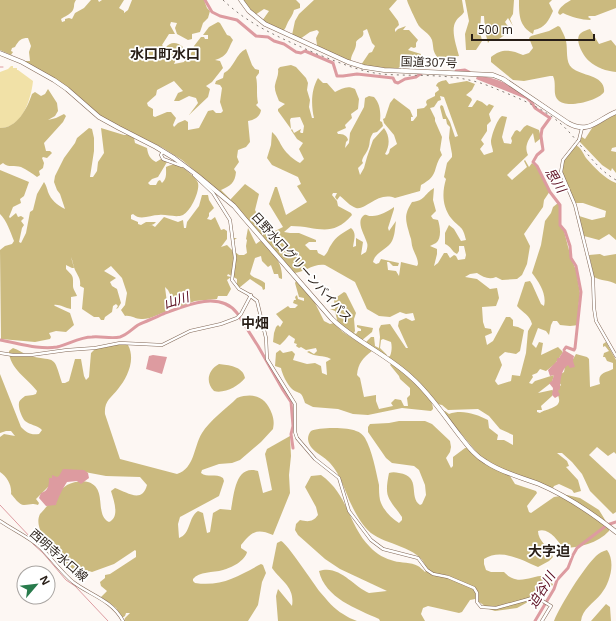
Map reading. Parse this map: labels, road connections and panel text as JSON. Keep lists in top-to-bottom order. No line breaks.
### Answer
{"streets":{"highway":["国道307号","日野水口グリーンバイパス"],"main road":["西明寺水口線"]},"districts":["水口町水口","中畑","大字迫"],"water":["思川","山川","迫谷川"],"scale_bar":"500 m","north":"top right"}
